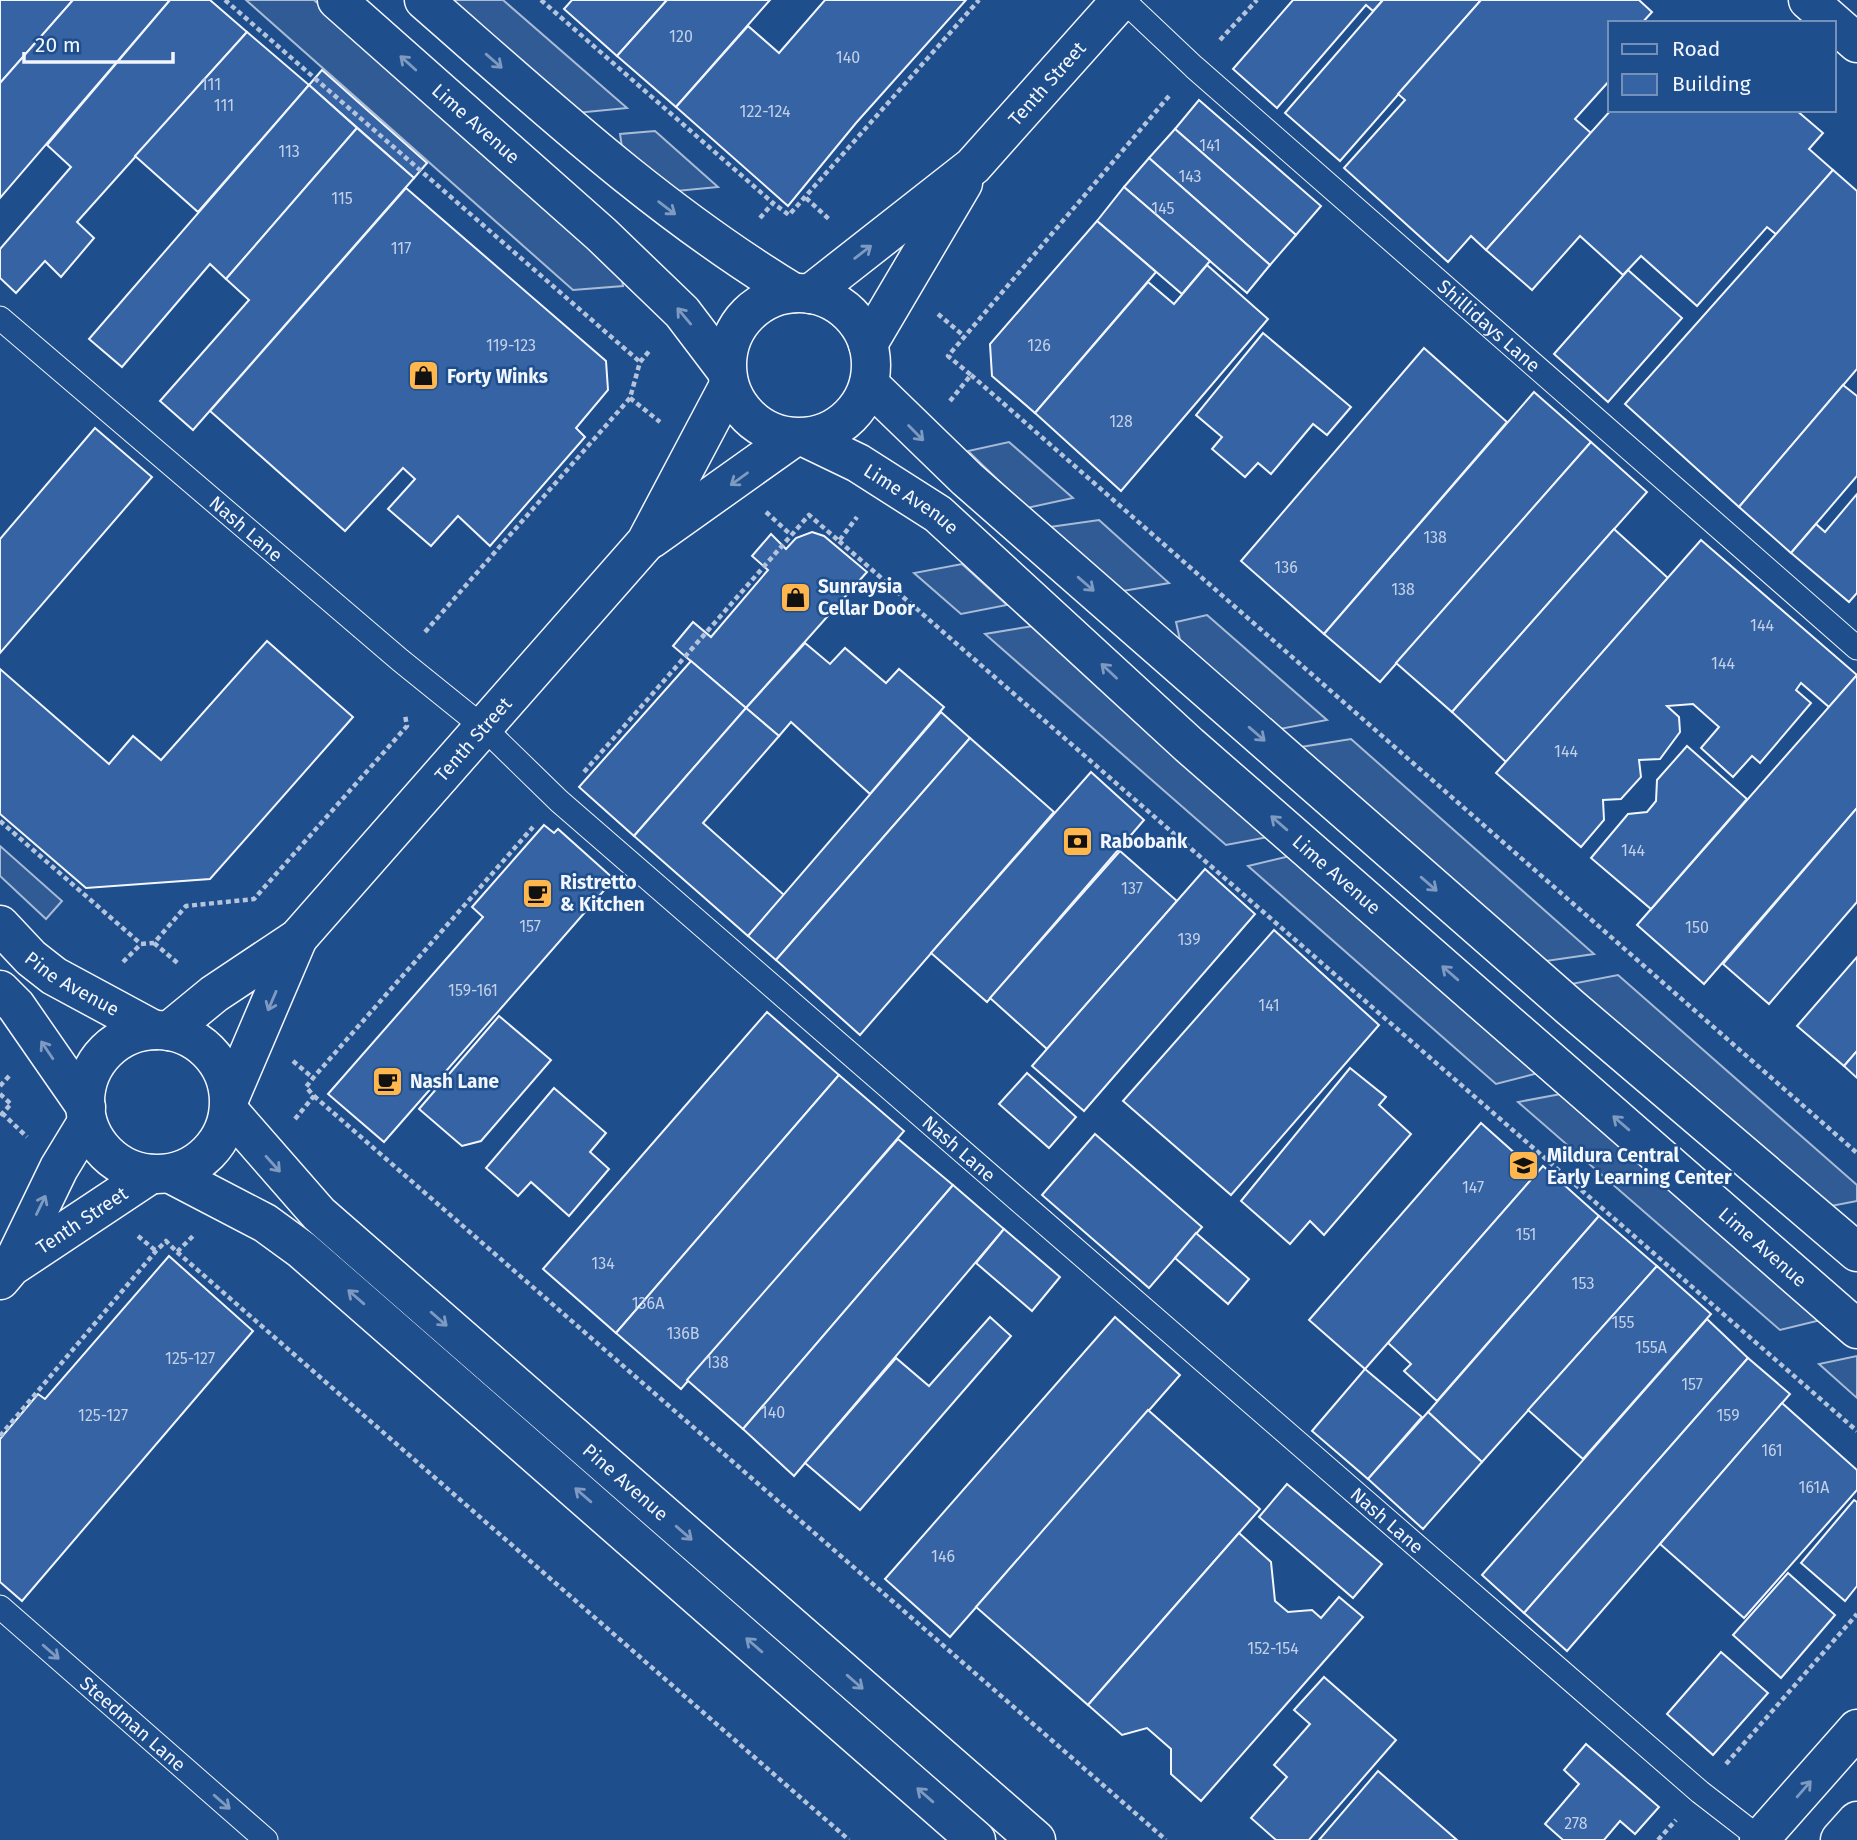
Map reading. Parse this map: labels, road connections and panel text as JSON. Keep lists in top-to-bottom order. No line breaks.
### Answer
{"streets":{"street":["Tenth Street","Lime Avenue","Pine Avenue"],"lane":["Shillidays Lane","Nash Lane","Steedman Lane"]},"crossings":[["Tenth Street","Lime Avenue"],["Tenth Street","Shillidays Lane"],["Tenth Street","Nash Lane"],["Tenth Street","Pine Avenue"]],"one_way":["Steedman Lane"],"places":{"shop":["Forty Winks","Sunraysia Cellar Door"],"bank":["Rabobank"],"cafe":["Ristretto & Kitchen","Nash Lane"],"school or university":["Mildura Central Early Learning Center"]},"house_numbers":["120","140","111","111","122-124","141","113","143","115","145","117","119-123","126","128","138","136","138","144","144","144","144","137","157","150","139","159-161","141","147","151","134","153","136A","155","136B","155A","125-127","138","157","140","125-127","159","161","161A","146","152-154","278"],"legend":["Road","Building"],"scale_bar":"20 m"}
